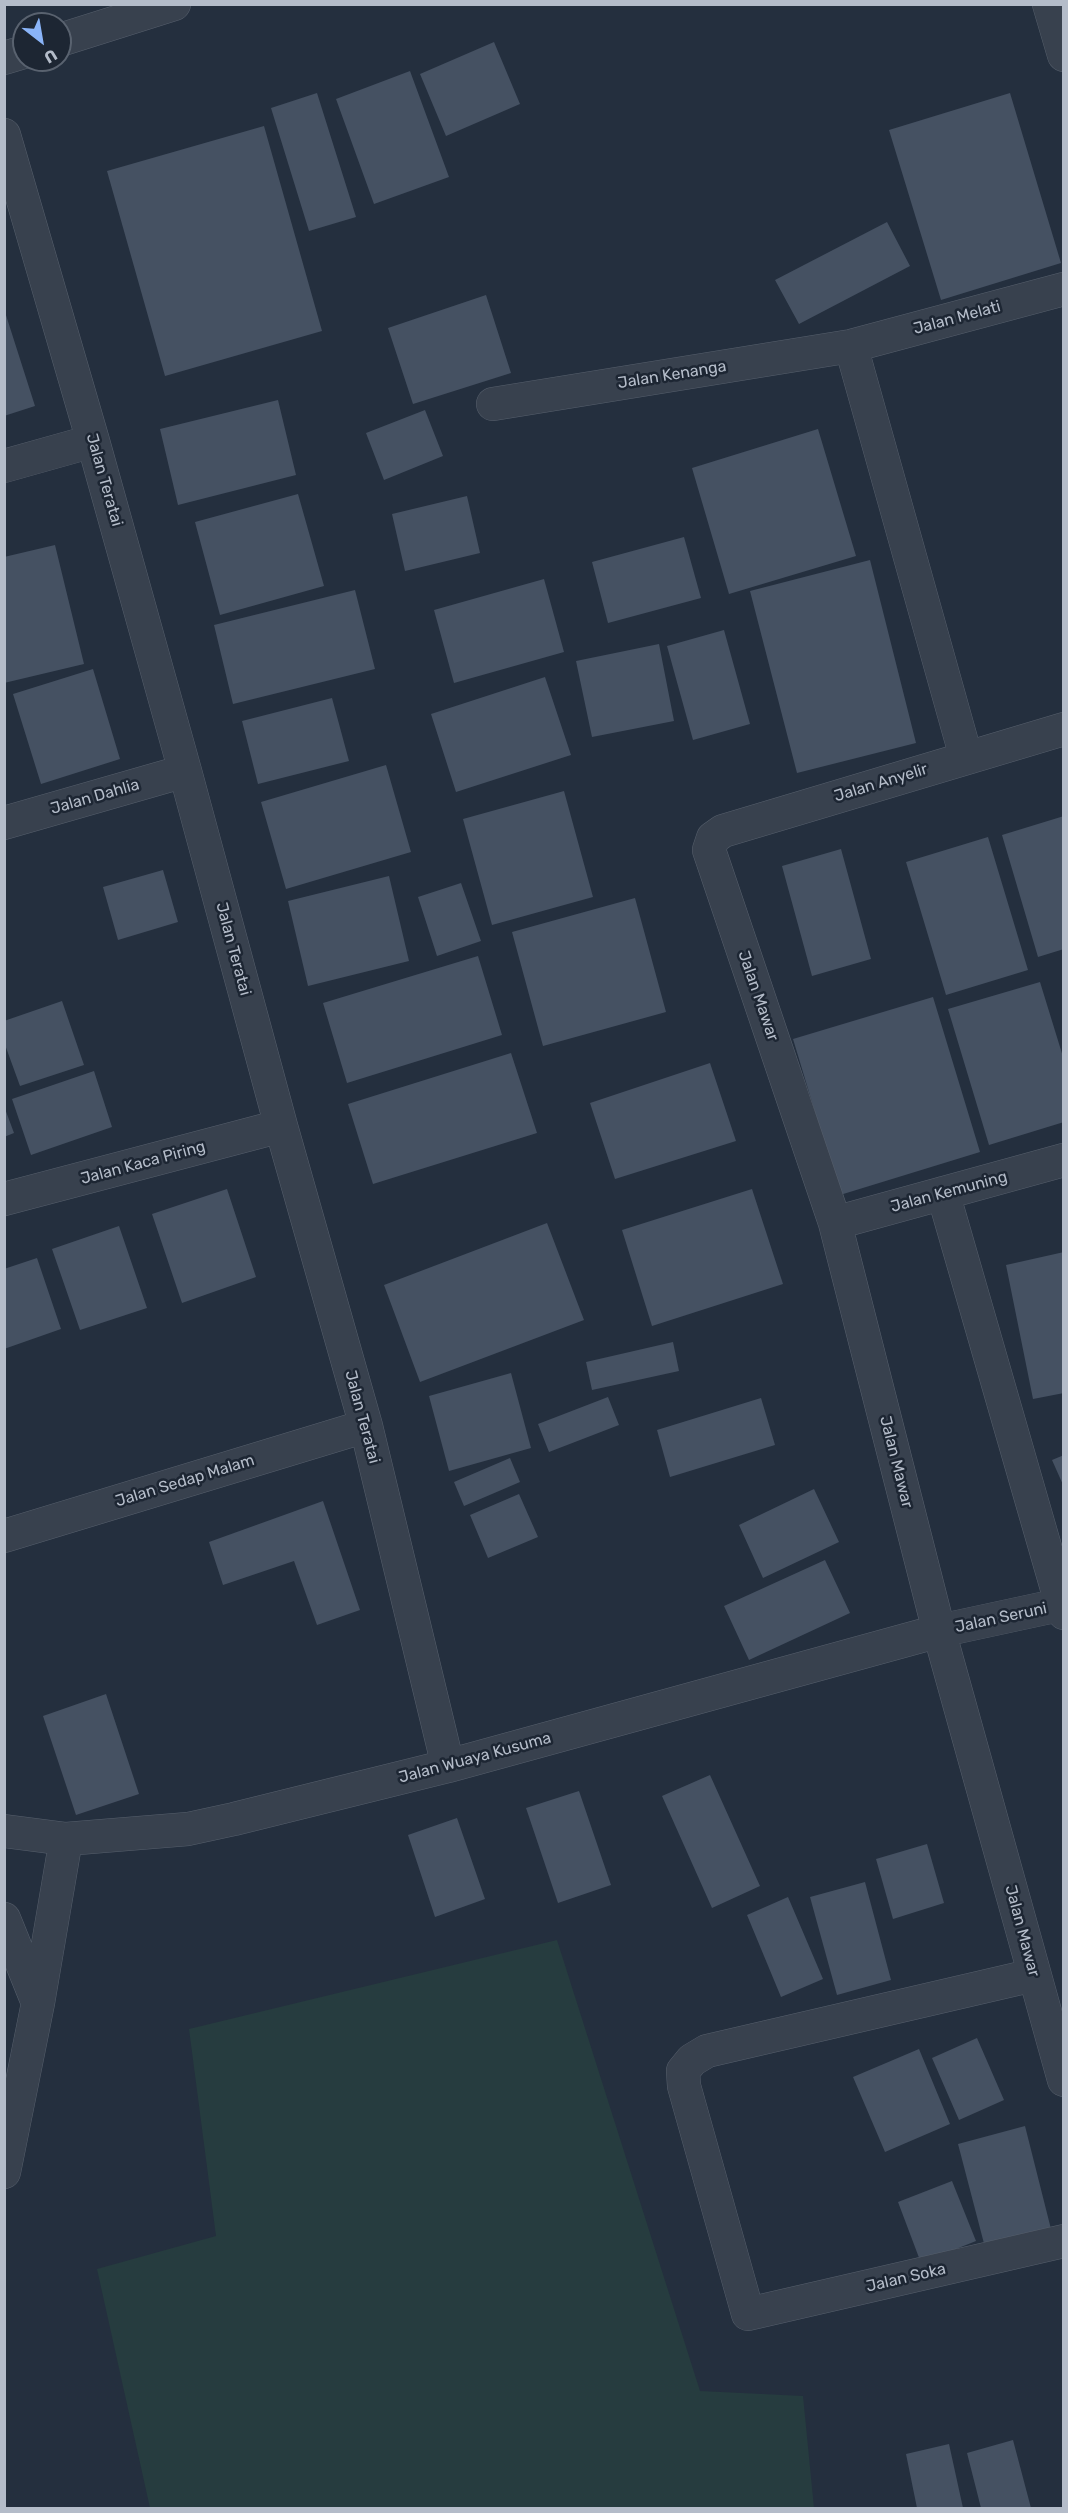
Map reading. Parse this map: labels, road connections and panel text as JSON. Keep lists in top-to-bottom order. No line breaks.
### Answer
{"streets":{"street":["Jalan Melati","Jalan Kenanga","Jalan Teratai","Jalan Anyelir","Jalan Dahlia","Jalan Mawar","Jalan Kaca Piring","Jalan Kemuning","Jalan Sedap Malam","Jalan Seruni","Jalan Wuaya Kusuma","Jalan Soka"]},"crossings":[["Jalan Melati","Jalan Kenanga"],["Jalan Teratai","Jalan Dahlia"],["Jalan Teratai","Jalan Kaca Piring"],["Jalan Teratai","Jalan Sedap Malam"],["Jalan Teratai","Jalan Wuaya Kusuma"],["Jalan Anyelir","Jalan Mawar"],["Jalan Mawar","Jalan Kemuning"],["Jalan Mawar","Jalan Seruni"],["Jalan Mawar","Jalan Wuaya Kusuma"],["Jalan Mawar","Jalan Soka"],["Jalan Seruni","Jalan Wuaya Kusuma"]],"north":"bottom right"}
